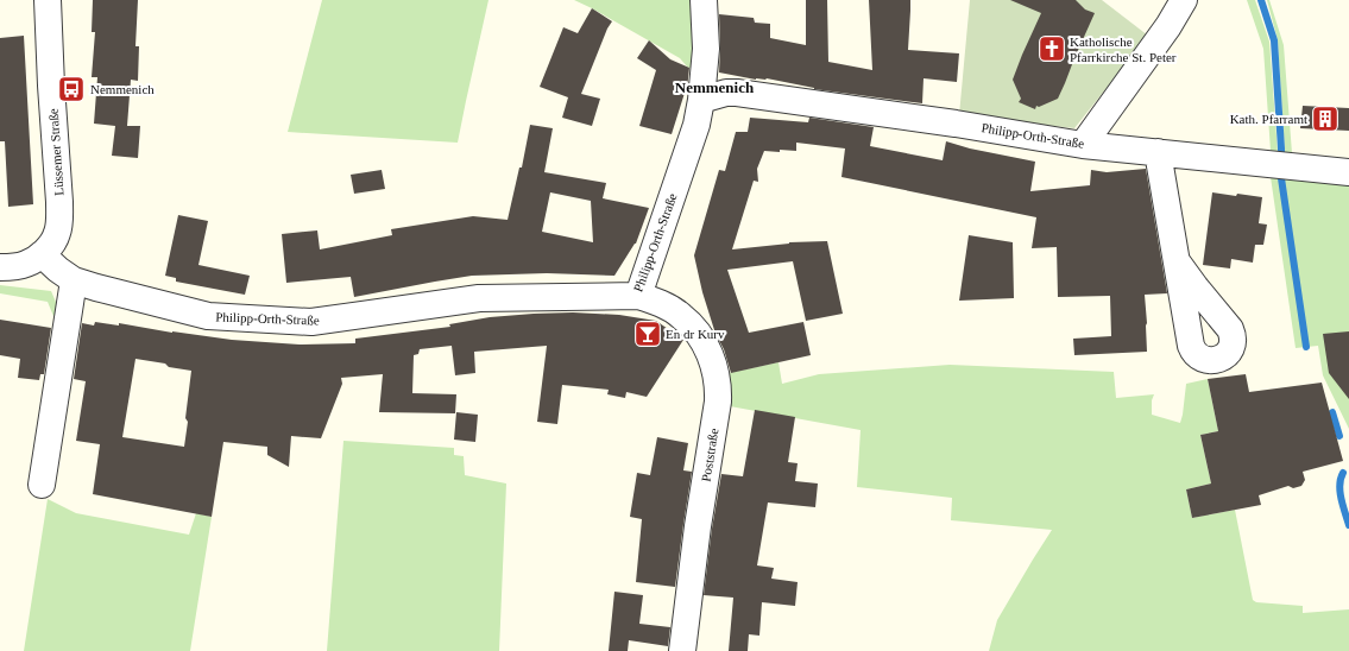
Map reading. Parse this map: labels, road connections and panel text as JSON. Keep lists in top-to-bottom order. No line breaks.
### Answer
{"streets":{"street":["Philipp-Orth-Straße","Lüssemer Straße","Poststraße"]},"crossings":[["Philipp-Orth-Straße","Lüssemer Straße"],["Philipp-Orth-Straße","Poststraße"]],"districts":["Nemmenich"],"places":{"church":["Katholische Pfarrkirche St. Peter"],"bus stop":["Nemmenich"],"building":["Kath. Pfarramt"],"bar":["En dr Kurv"]}}
